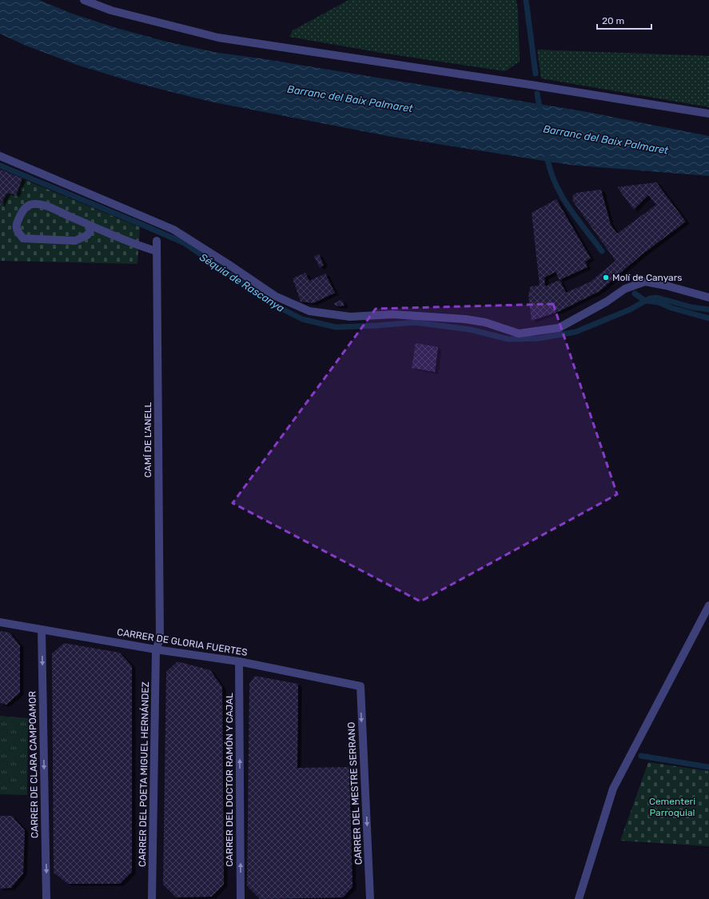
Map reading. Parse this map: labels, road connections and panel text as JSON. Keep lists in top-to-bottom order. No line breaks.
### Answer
{"streets":{"street":["CAMÍ DE L'ANELL","CARRER DE GLORIA FUERTES","CARRER DE CLARA CAMPOAMOR","CARRER DEL POETA MIGUEL HERNÁNDEZ","CARRER DEL DOCTOR RAMÓN Y CAJAL","CARRER DEL MESTRE SERRANO"]},"crossings":[["CAMÍ DE L'ANELL","CARRER DE GLORIA FUERTES"],["CAMÍ DE L'ANELL","CARRER DEL POETA MIGUEL HERNÁNDEZ"],["CARRER DE GLORIA FUERTES","CARRER DE CLARA CAMPOAMOR"],["CARRER DE GLORIA FUERTES","CARRER DEL POETA MIGUEL HERNÁNDEZ"],["CARRER DE GLORIA FUERTES","CARRER DEL DOCTOR RAMÓN Y CAJAL"],["CARRER DE GLORIA FUERTES","CARRER DEL MESTRE SERRANO"]],"one_way":["CARRER DE CLARA CAMPOAMOR","CARRER DEL DOCTOR RAMÓN Y CAJAL","CARRER DEL MESTRE SERRANO"],"water":["Barranc del Baix Palmaret","Séquia de Rascanya"],"parks":["Cementeri Parroquial"],"places":["Molí de Canyars"],"scale_bar":"20 m"}
